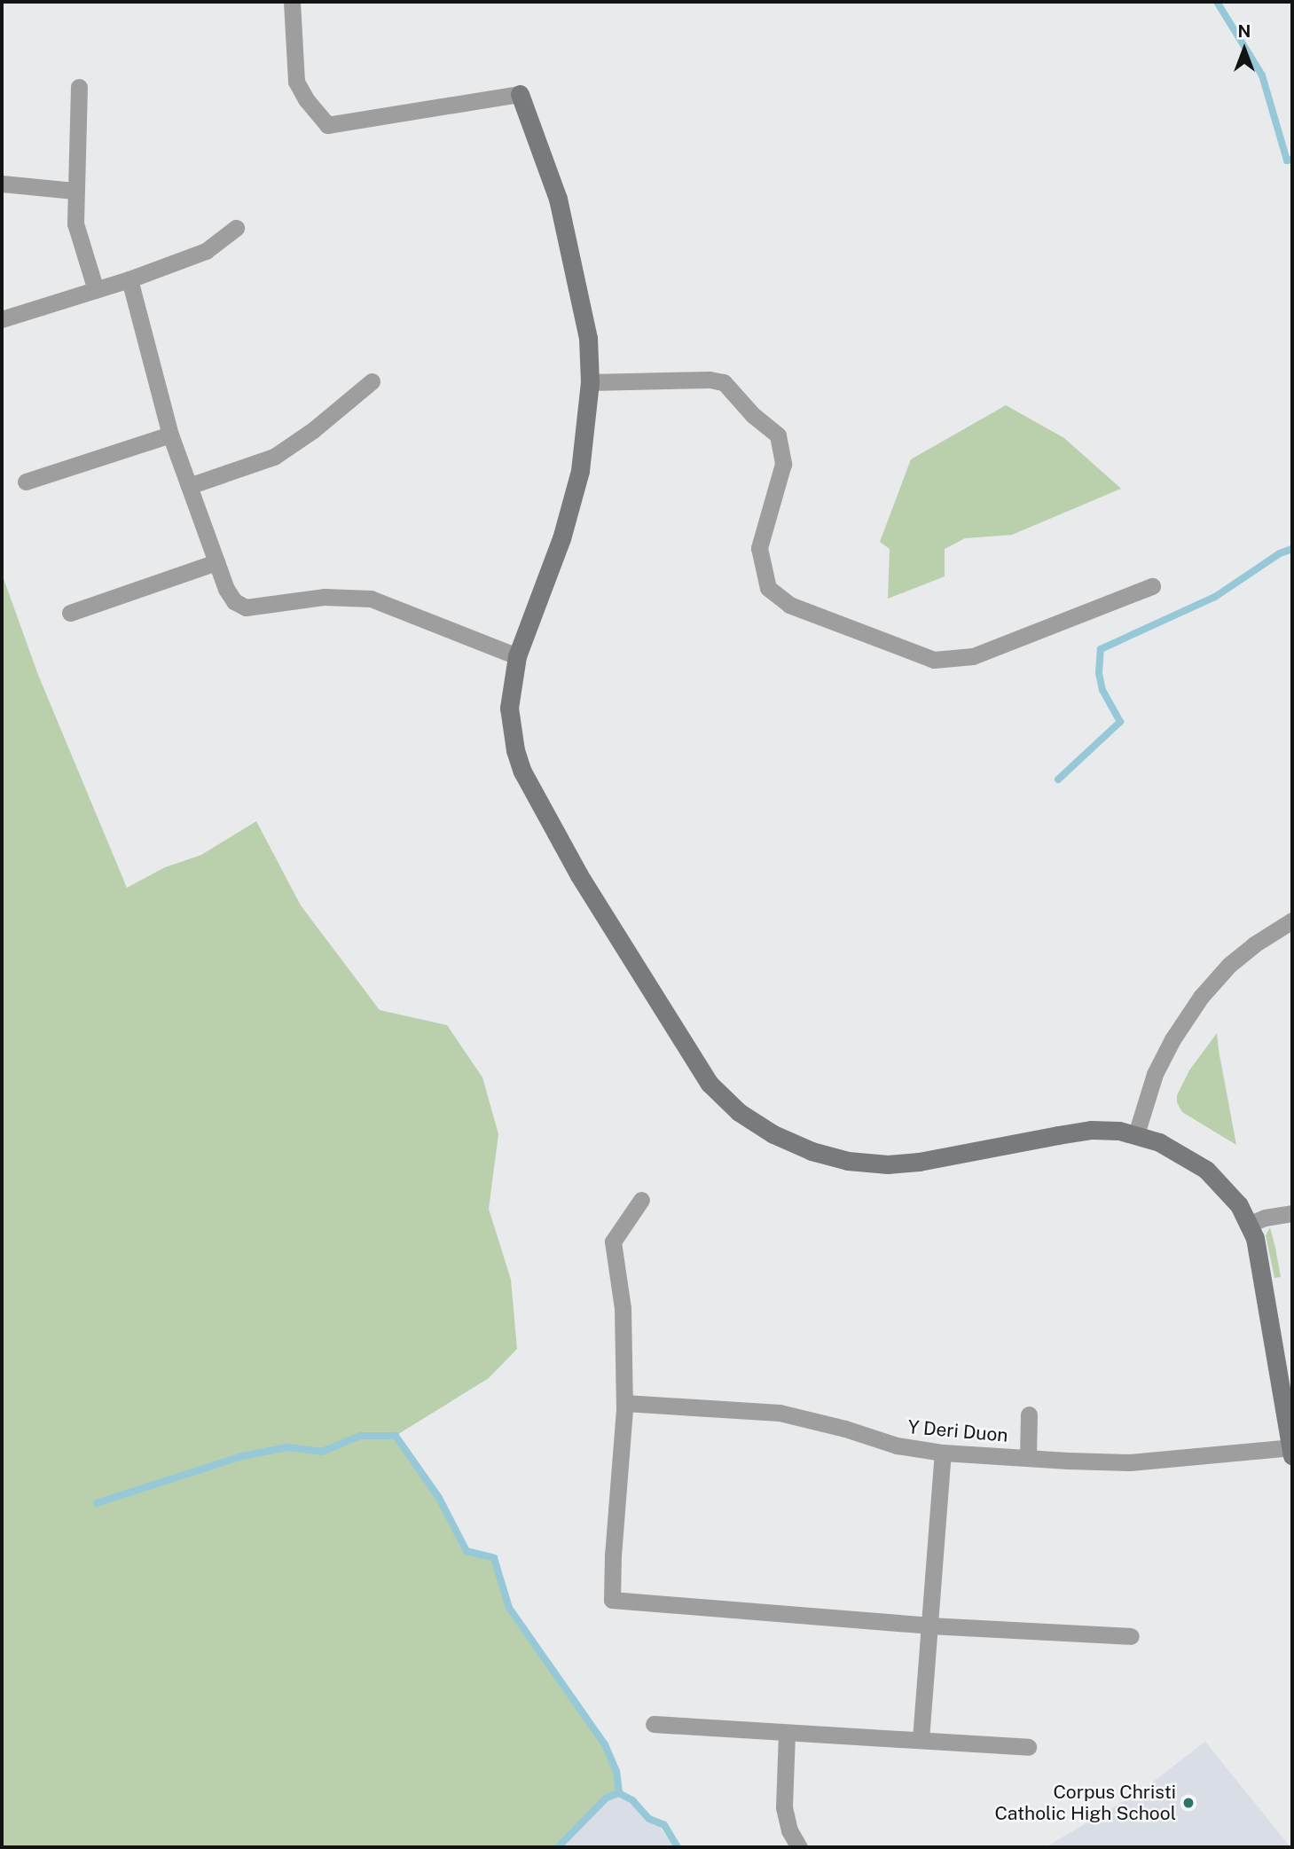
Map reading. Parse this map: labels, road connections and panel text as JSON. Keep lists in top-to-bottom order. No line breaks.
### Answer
{"streets":{"street":["Y Deri Duon"]},"places":["Corpus Christi Catholic High School"],"north":"top"}
